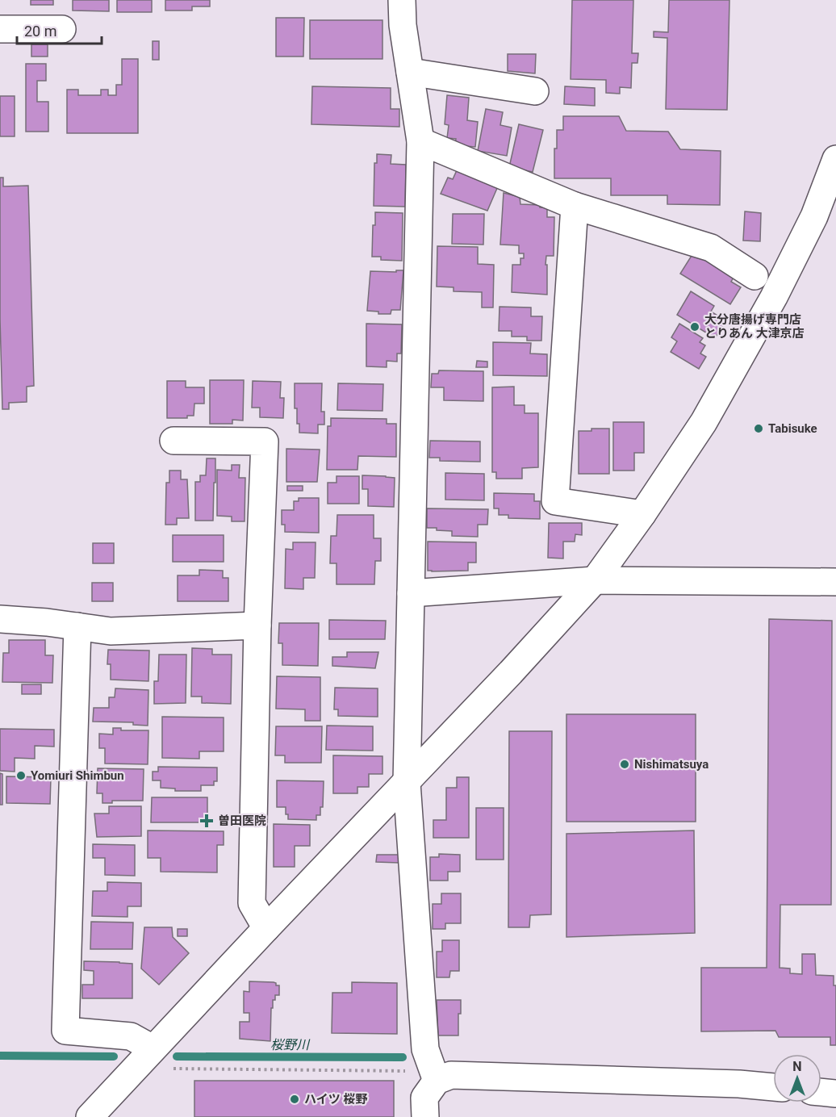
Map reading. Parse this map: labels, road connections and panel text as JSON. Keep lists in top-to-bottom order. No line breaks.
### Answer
{"water":["桜野川"],"places":{"other":["大分唐揚げ専門店 とりあん 大津京店","Tabisuke","Nishimatsuya","Yomiuri Shimbun","ハイツ 桜野"],"health":["曽田医院"]},"scale_bar":"20 m","north":"top"}
